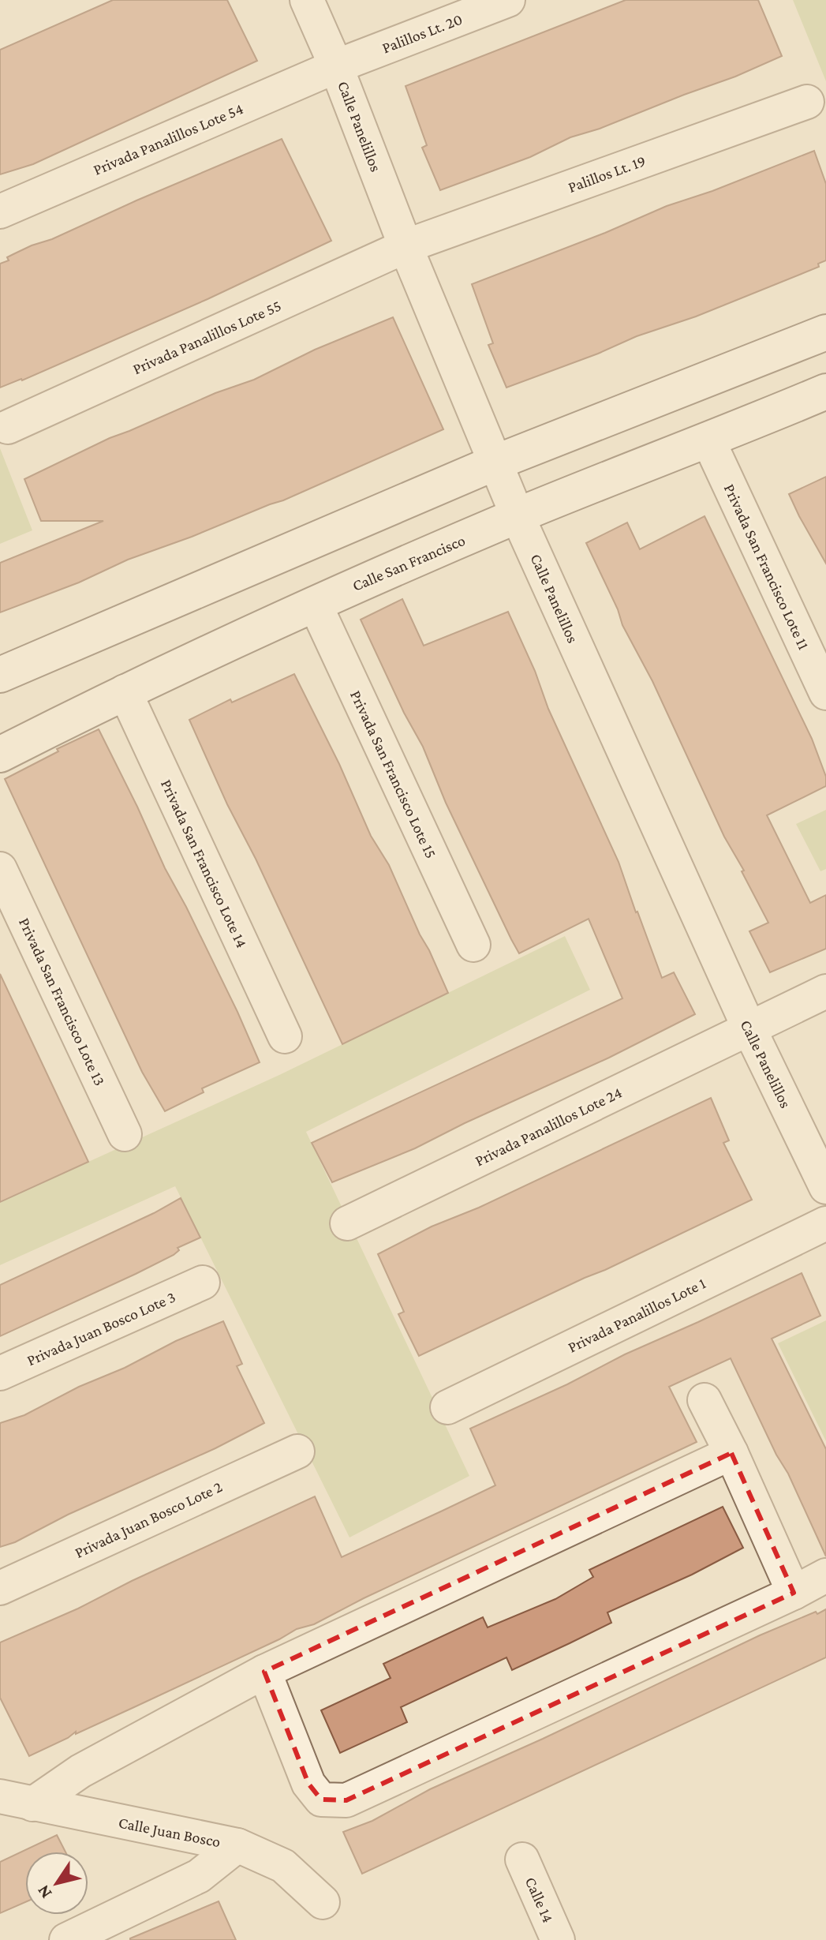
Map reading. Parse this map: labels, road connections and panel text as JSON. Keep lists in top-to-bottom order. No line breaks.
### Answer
{"streets":{"street":["Palillos Lt. 20","Calle Panelillos","Privada Panalillos Lote 54","Palillos Lt. 19","Privada Panalillos Lote 55","Calle San Francisco","Privada San Francisco Lote 11","Privada San Francisco Lote 15","Privada San Francisco Lote 14","Privada San Francisco Lote 13","Privada Panalillos Lote 24","Privada Panalillos Lote 1","Privada Juan Bosco Lote 3","Privada Juan Bosco Lote 2","Calle Juan Bosco","Calle 14"]},"crossings":[["Palillos Lt. 20","Calle Panelillos"],["Palillos Lt. 20","Privada Panalillos Lote 54"],["Calle Panelillos","Privada Panalillos Lote 54"],["Calle Panelillos","Palillos Lt. 19"],["Calle Panelillos","Privada Panalillos Lote 55"],["Calle Panelillos","Calle San Francisco"],["Calle Panelillos","Privada Panalillos Lote 24"],["Palillos Lt. 19","Privada Panalillos Lote 55"],["Calle San Francisco","Privada San Francisco Lote 11"],["Calle San Francisco","Privada San Francisco Lote 15"],["Calle San Francisco","Privada San Francisco Lote 14"]],"north":"bottom left"}
